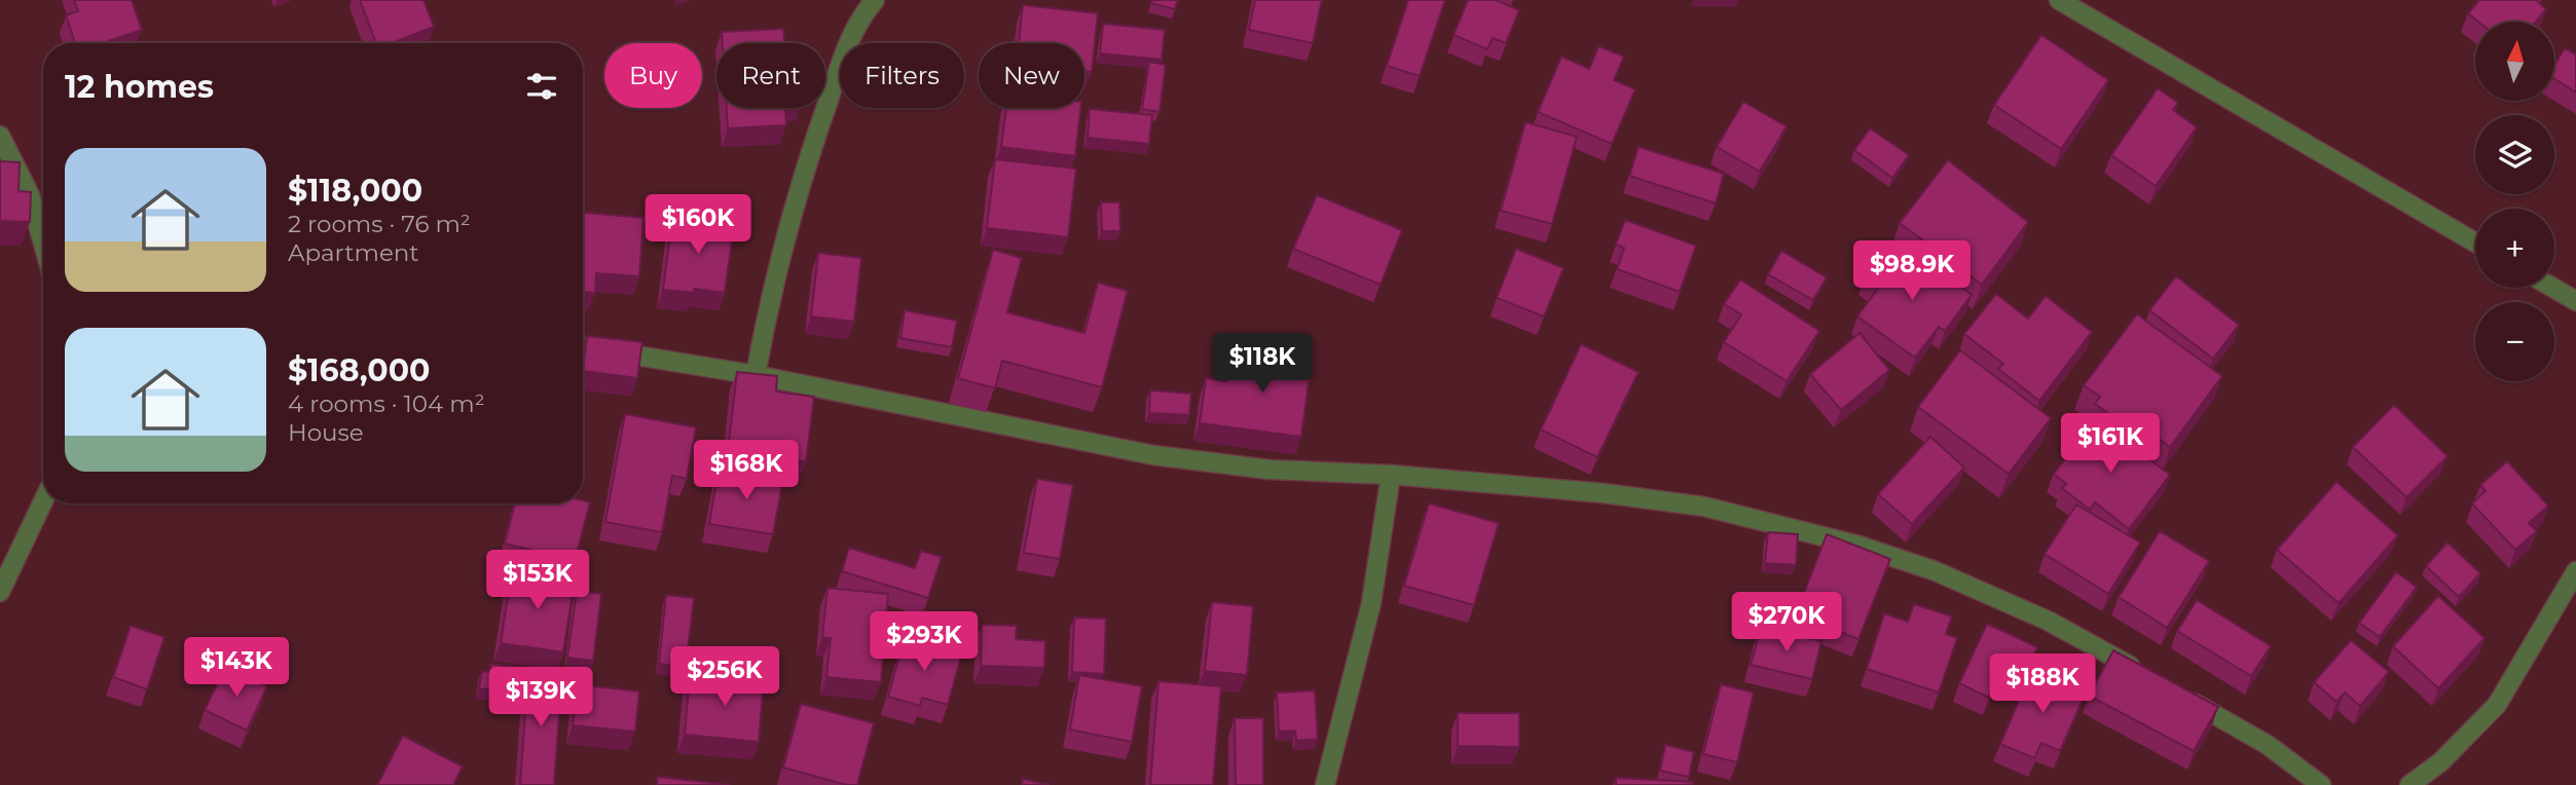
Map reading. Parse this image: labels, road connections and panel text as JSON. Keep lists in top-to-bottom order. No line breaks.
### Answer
{"north":"top","page":{"map_buttons":["+","−"],"chip":["Buy","Rent","Filters","New"],"heading":"12 homes","list":[{"name":"$118,000","note":"2 rooms · 76 m² · Apartment"},{"name":"$168,000","note":"4 rooms · 104 m² · House"}],"price":["$160K","$98.9K","$118K","$161K","$168K","$153K","$270K","$293K","$143K","$256K","$188K","$139K"]}}
